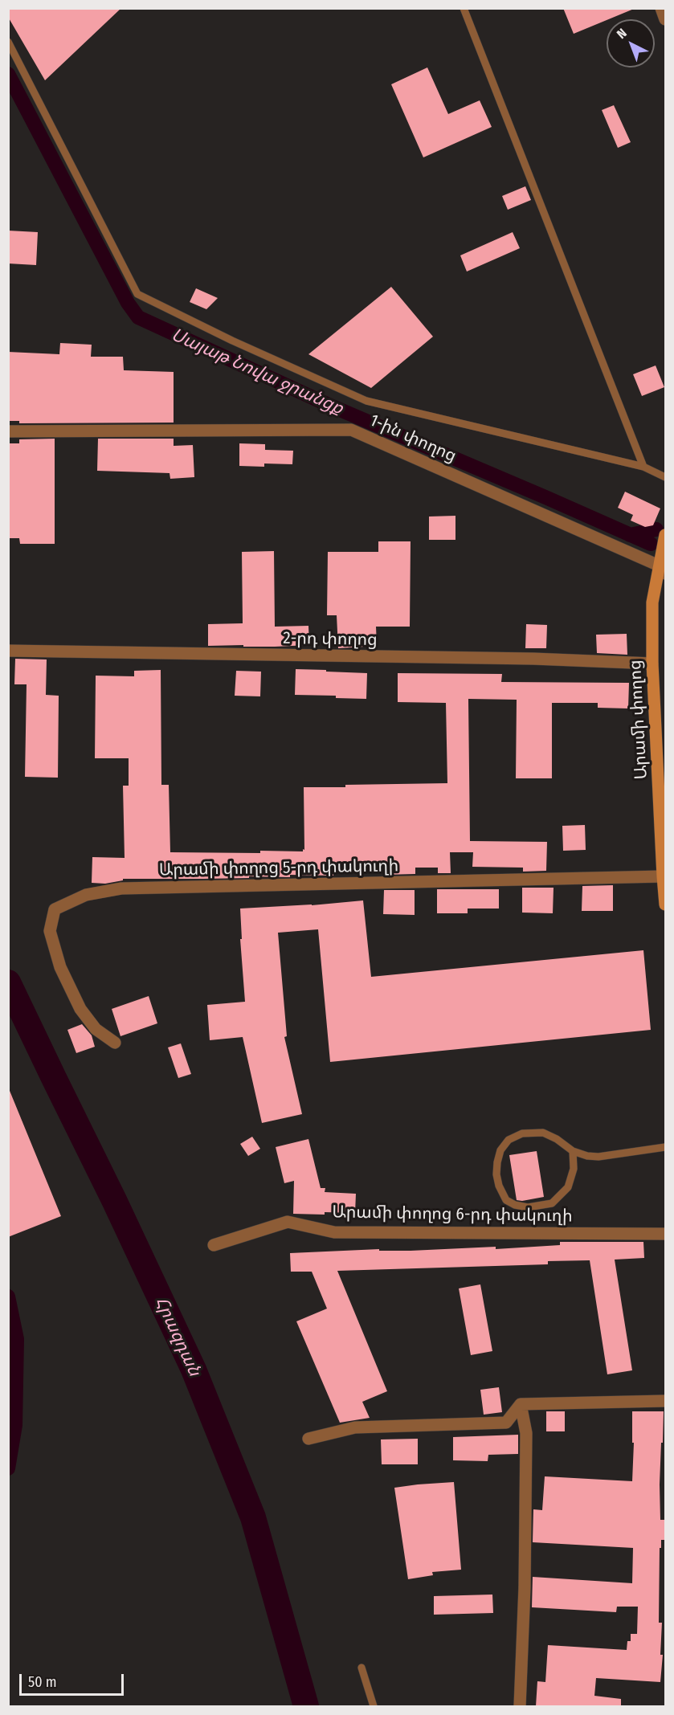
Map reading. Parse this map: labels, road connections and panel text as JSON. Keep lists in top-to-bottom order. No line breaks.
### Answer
{"streets":{"main road":["Արամի փողոց"],"street":["1-ին փողոց","2-րդ փողոց","Արամի փողոց 5-րդ փակուղի","Արամի փողոց 6-րդ փակուղի"]},"crossings":[["1-ին փողոց","Արամի փողոց"],["2-րդ փողոց","Արամի փողոց"],["Արամի փողոց","Արամի փողոց 5-րդ փակուղի"]],"water":["Սայաթ Նովա ջրանցք","Հրազդան"],"scale_bar":"50 m","north":"top left"}
